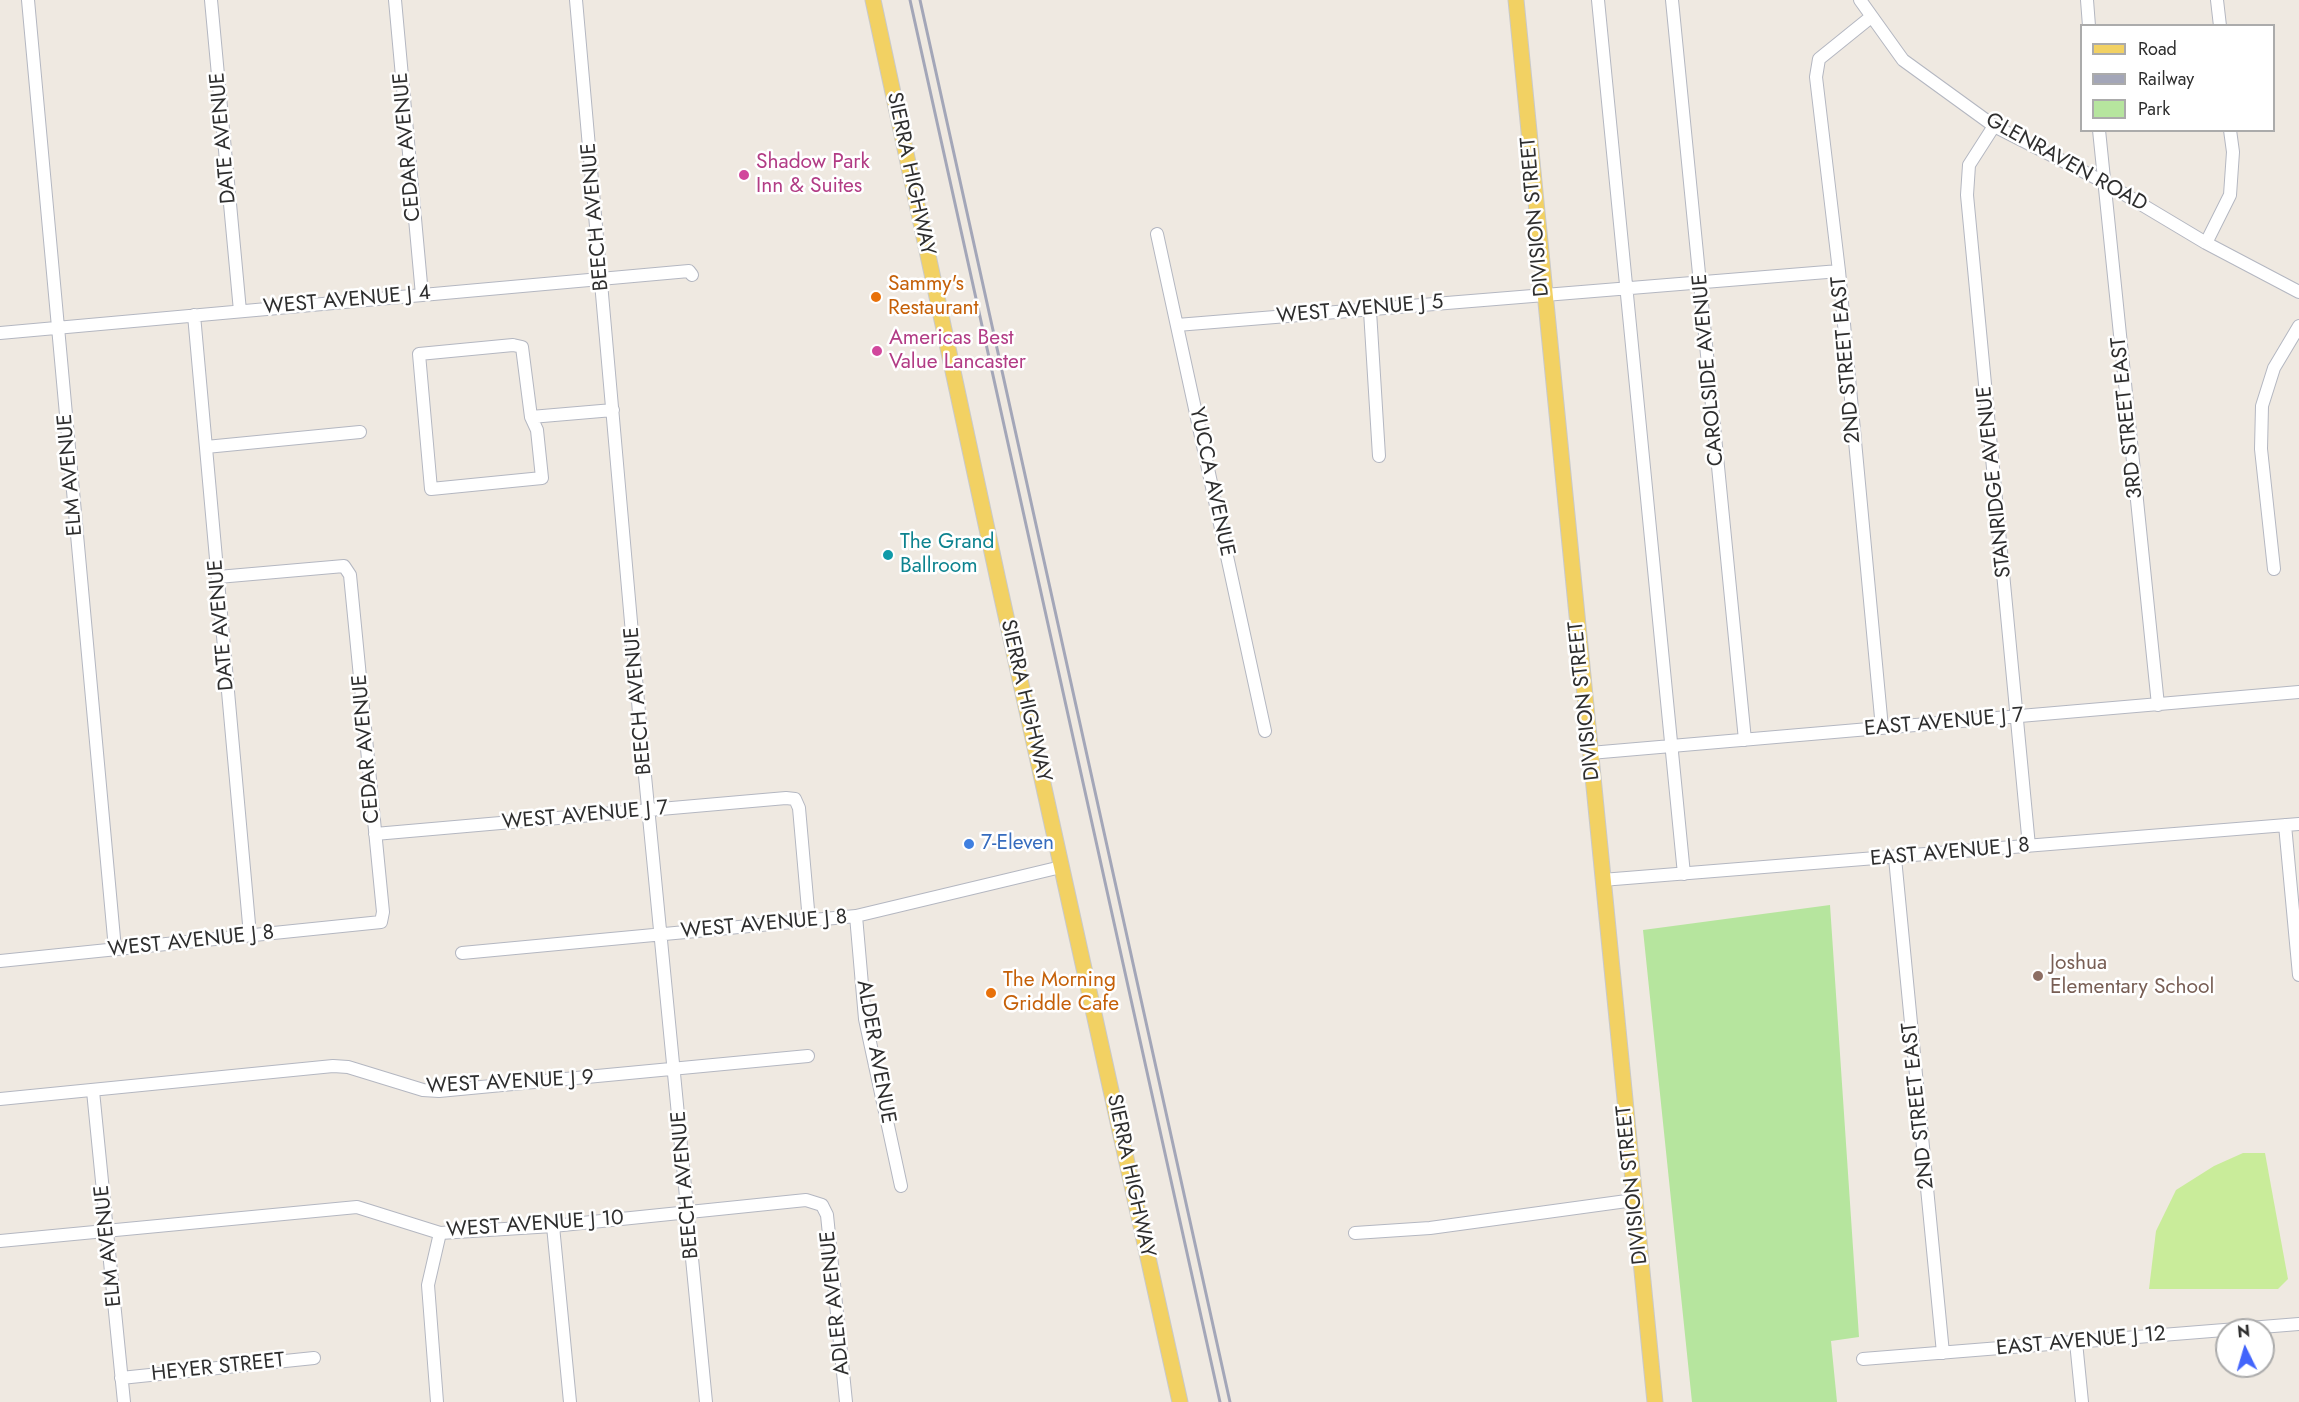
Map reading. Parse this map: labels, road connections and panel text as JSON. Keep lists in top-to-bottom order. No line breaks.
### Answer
{"streets":{"main road":["SIERRA HIGHWAY","DIVISION STREET"],"street":["DATE AVENUE","CEDAR AVENUE","GLENRAVEN ROAD","BEECH AVENUE","WEST AVENUE J 4","WEST AVENUE J 5","2ND STREET EAST","CAROLSIDE AVENUE","3RD STREET EAST","ELM AVENUE","YUCCA AVENUE","STANRIDGE AVENUE","EAST AVENUE J 7","WEST AVENUE J 7","EAST AVENUE J 8","WEST AVENUE J 8","ALDER AVENUE","WEST AVENUE J 9","WEST AVENUE J 10","ADLER AVENUE","EAST AVENUE J 12","HEYER STREET"]},"crossings":[["DATE AVENUE","CEDAR AVENUE"],["DATE AVENUE","WEST AVENUE J 4"],["DATE AVENUE","WEST AVENUE J 8"],["CEDAR AVENUE","WEST AVENUE J 4"],["CEDAR AVENUE","WEST AVENUE J 7"],["CEDAR AVENUE","WEST AVENUE J 8"],["GLENRAVEN ROAD","2ND STREET EAST"],["GLENRAVEN ROAD","3RD STREET EAST"],["GLENRAVEN ROAD","STANRIDGE AVENUE"],["SIERRA HIGHWAY","WEST AVENUE J 8"],["BEECH AVENUE","WEST AVENUE J 4"],["BEECH AVENUE","WEST AVENUE J 7"],["BEECH AVENUE","WEST AVENUE J 8"],["BEECH AVENUE","WEST AVENUE J 9"],["BEECH AVENUE","WEST AVENUE J 10"],["DIVISION STREET","WEST AVENUE J 5"],["DIVISION STREET","EAST AVENUE J 7"],["DIVISION STREET","EAST AVENUE J 8"],["WEST AVENUE J 4","ELM AVENUE"],["WEST AVENUE J 5","2ND STREET EAST"],["WEST AVENUE J 5","CAROLSIDE AVENUE"],["WEST AVENUE J 5","YUCCA AVENUE"],["2ND STREET EAST","EAST AVENUE J 7"],["2ND STREET EAST","EAST AVENUE J 8"],["2ND STREET EAST","EAST AVENUE J 12"],["CAROLSIDE AVENUE","EAST AVENUE J 7"],["3RD STREET EAST","EAST AVENUE J 7"],["ELM AVENUE","WEST AVENUE J 8"],["ELM AVENUE","WEST AVENUE J 9"],["ELM AVENUE","WEST AVENUE J 10"],["ELM AVENUE","HEYER STREET"],["STANRIDGE AVENUE","EAST AVENUE J 7"],["STANRIDGE AVENUE","EAST AVENUE J 8"],["WEST AVENUE J 7","WEST AVENUE J 8"],["WEST AVENUE J 8","ALDER AVENUE"],["WEST AVENUE J 10","ADLER AVENUE"]],"places":["Shadow Park Inn & Suites","Sammy's Restaurant","Americas Best Value Lancaster","The Grand Ballroom","7-Eleven","Joshua Elementary School","The Morning Griddle Cafe"],"legend":["Road","Railway","Park"],"north":"top"}
